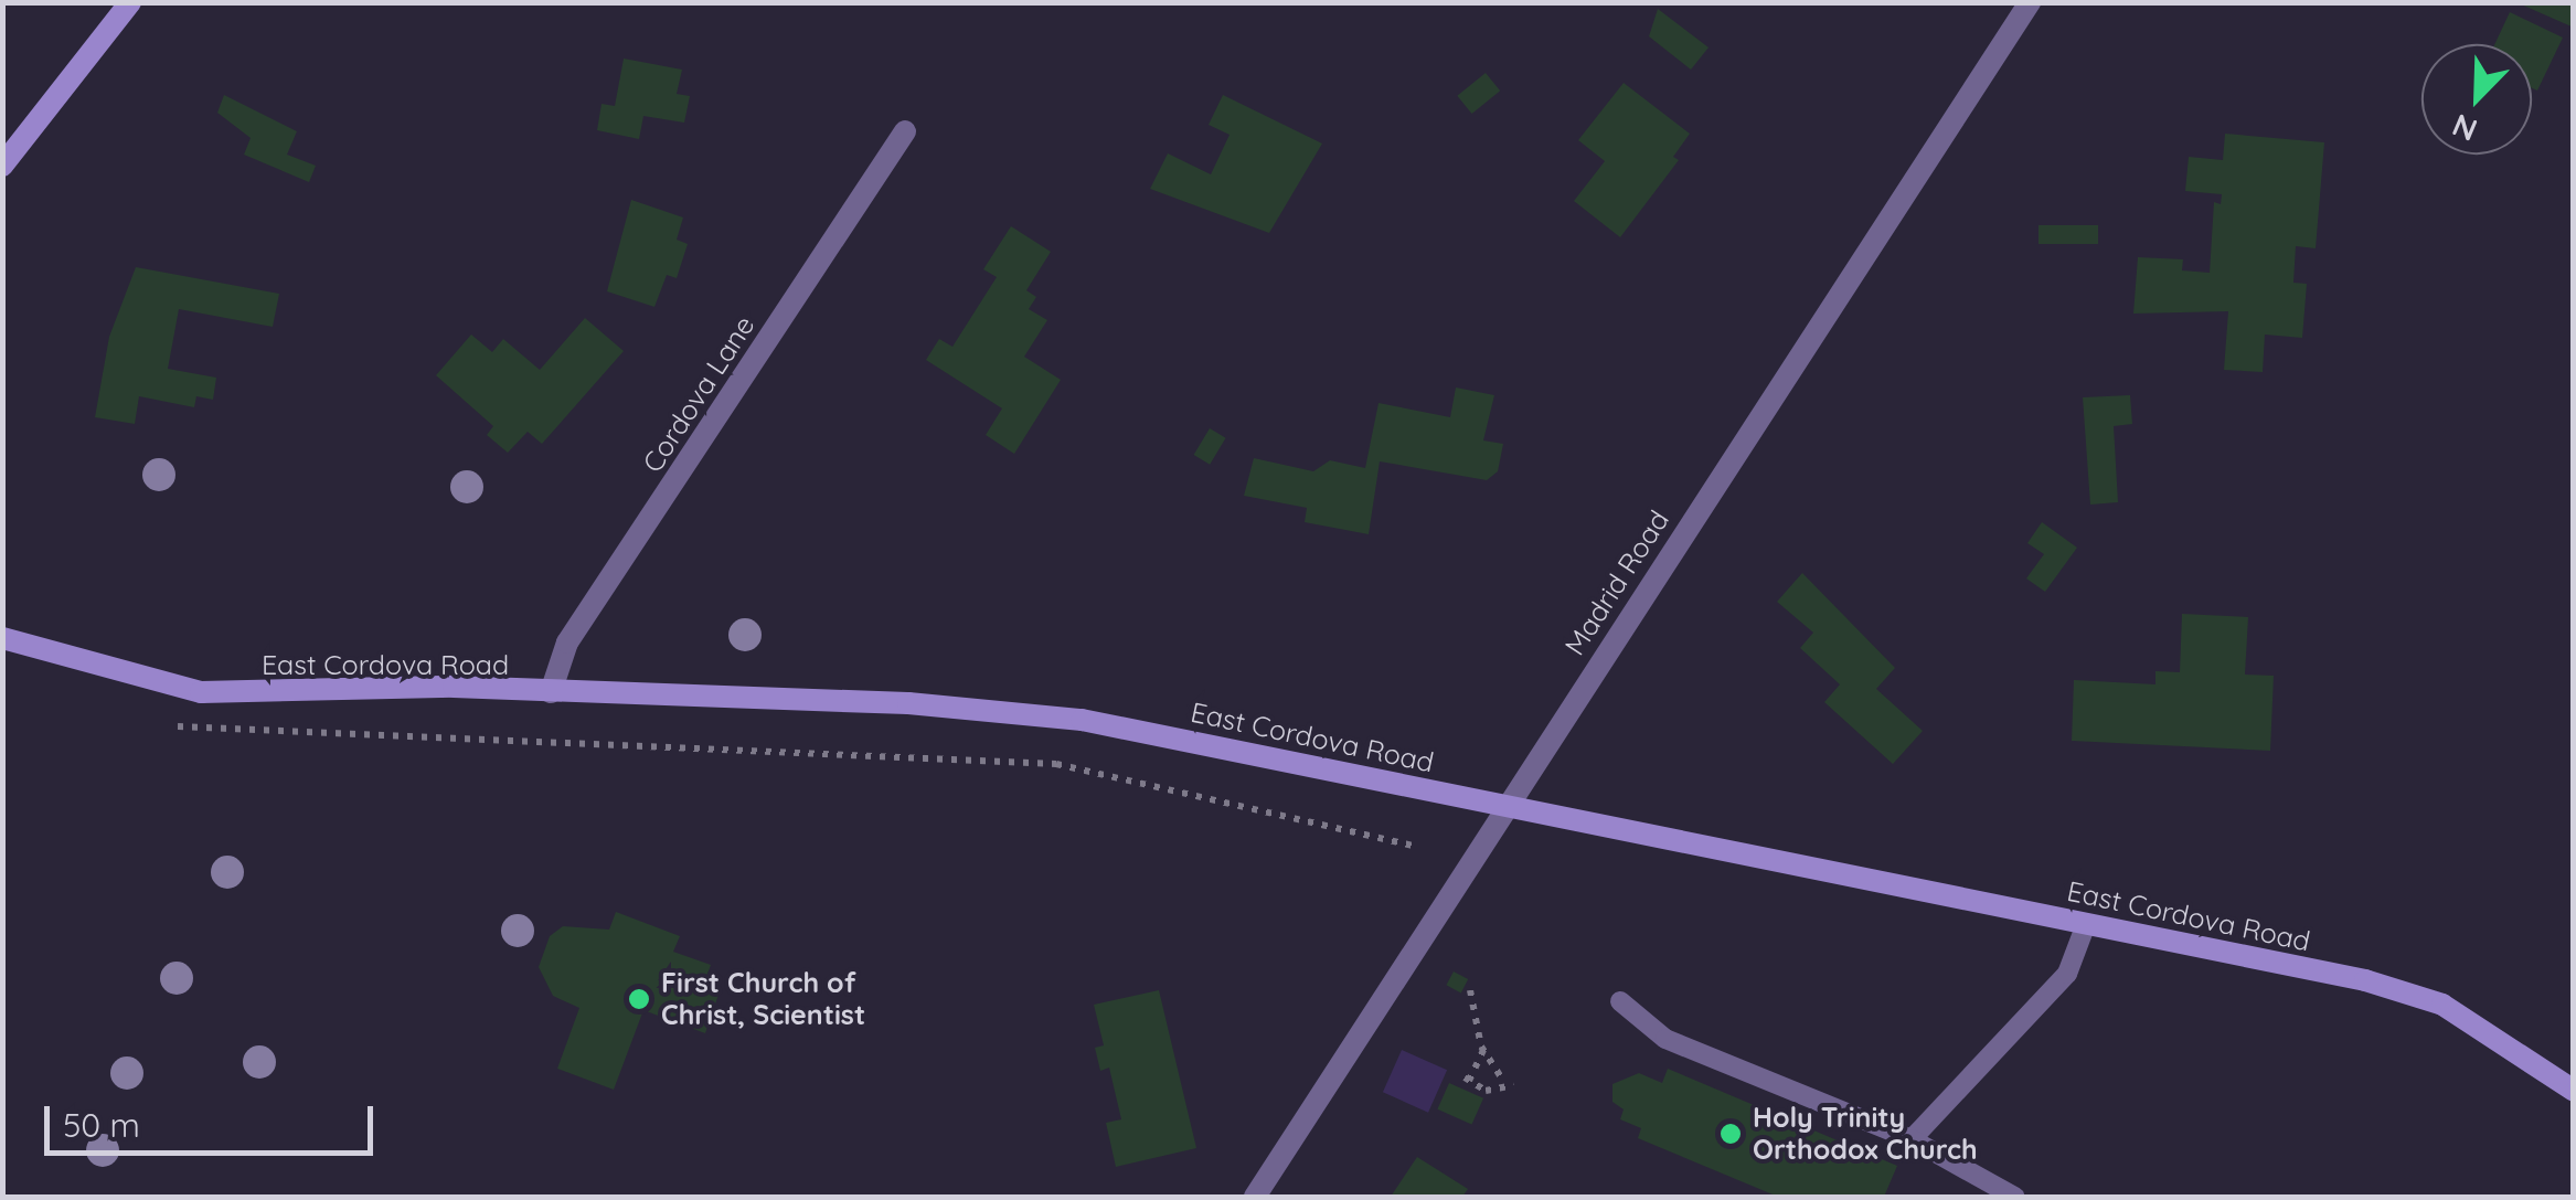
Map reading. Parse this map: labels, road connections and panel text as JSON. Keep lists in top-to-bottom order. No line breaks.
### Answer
{"streets":{"street":["Cordova Lane","Madrid Road","East Cordova Road"]},"crossings":[["Cordova Lane","East Cordova Road"],["Madrid Road","East Cordova Road"]],"places":["First Church of Christ, Scientist","Holy Trinity Orthodox Church"],"scale_bar":"50 m","north":"bottom left"}
